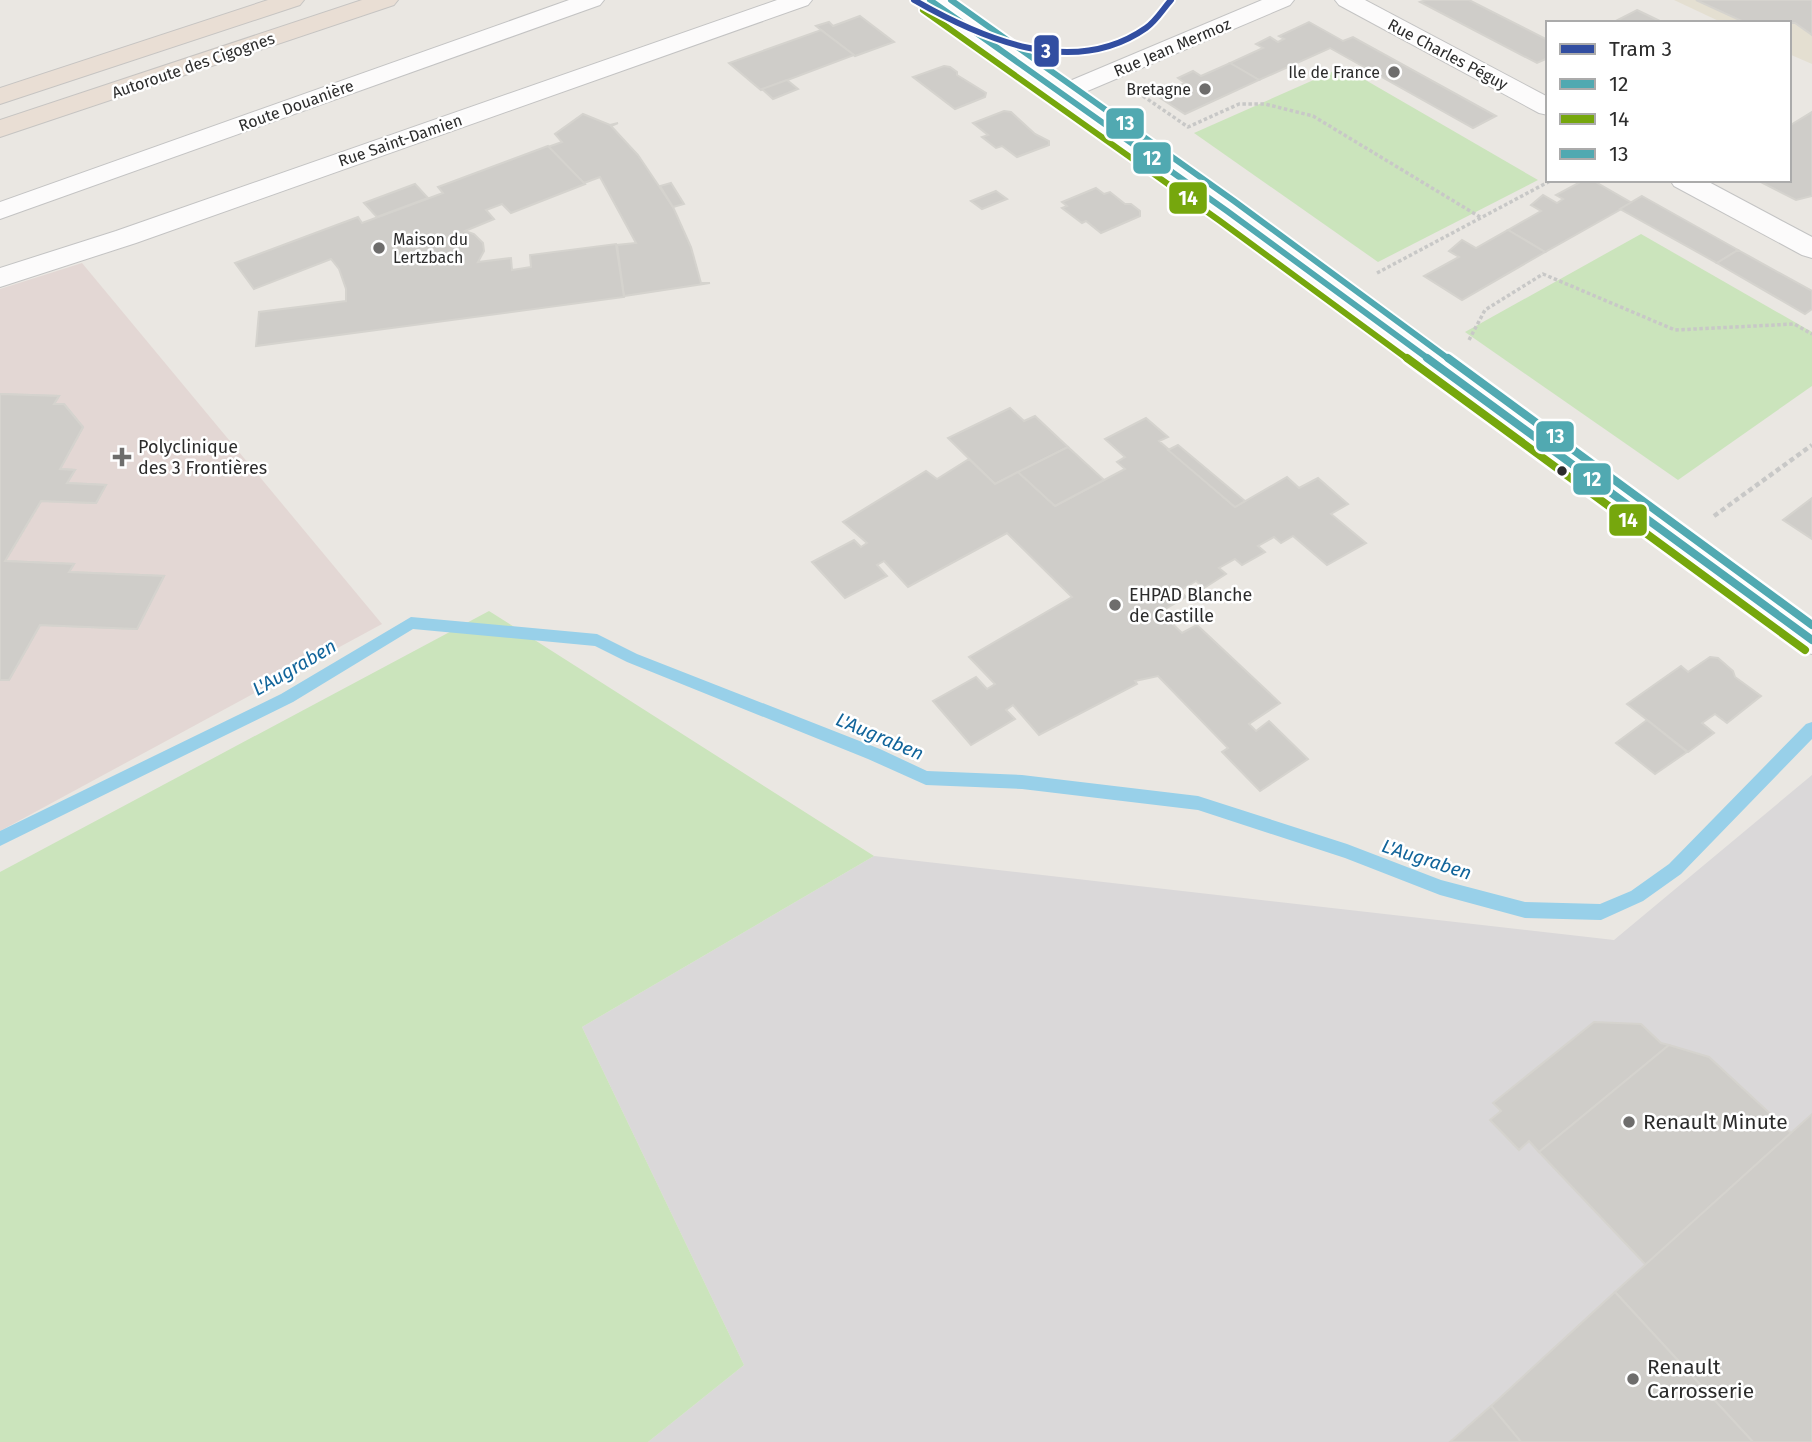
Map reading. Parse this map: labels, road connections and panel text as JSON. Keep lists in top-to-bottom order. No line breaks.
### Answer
{"streets":{"highway":["Autoroute des Cigognes"],"main road":["Rue Jean Mermoz","Rue Charles Péguy","Route Douanière","Rue Saint-Damien"]},"water":["L'Augraben"],"places":{"other":["Ile de France","Bretagne","Maison du Lertzbach","EHPAD Blanche de Castille","Renault Minute","Renault Carrosserie"],"health":["Polyclinique des 3 Frontières"]},"lines":["tram line 3","transit line 12","transit line 13","transit line 14"],"legend":["Tram 3","12","14","13"]}
